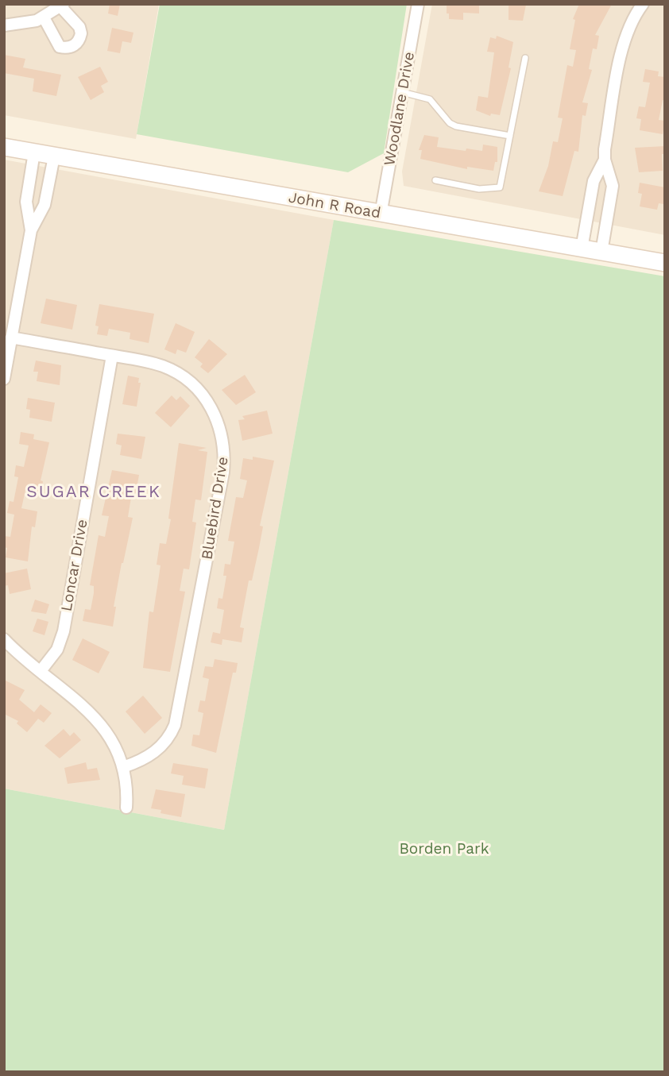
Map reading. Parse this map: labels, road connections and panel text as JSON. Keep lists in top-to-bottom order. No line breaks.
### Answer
{"streets":{"main road":["John R Road"],"street":["Woodlane Drive","Bluebird Drive","Loncar Drive"]},"crossings":[["Woodlane Drive","John R Road"],["Bluebird Drive","Loncar Drive"]],"districts":["SUGAR CREEK"],"parks":["Borden Park"]}
